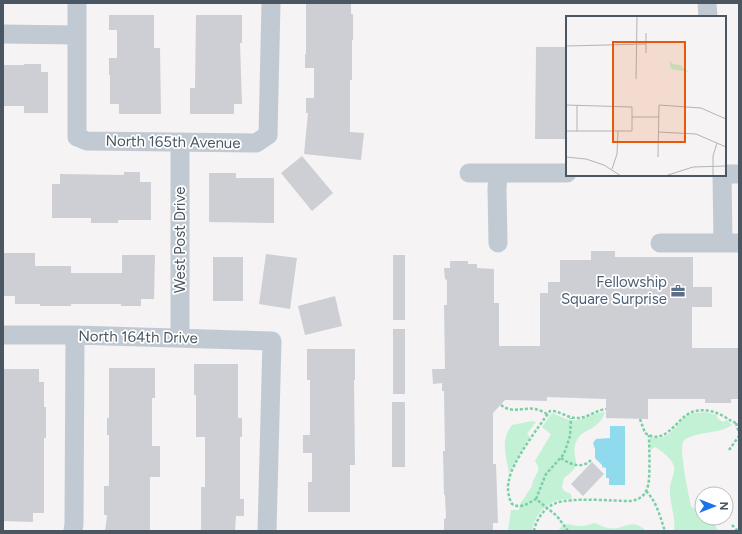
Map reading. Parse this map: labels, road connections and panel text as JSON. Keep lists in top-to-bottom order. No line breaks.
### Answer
{"streets":{"street":["North 165th Avenue","West Post Drive","North 164th Drive"]},"crossings":[["North 165th Avenue","West Post Drive"],["West Post Drive","North 164th Drive"]],"places":{"office":["Fellowship Square Surprise"]},"north":"right"}
